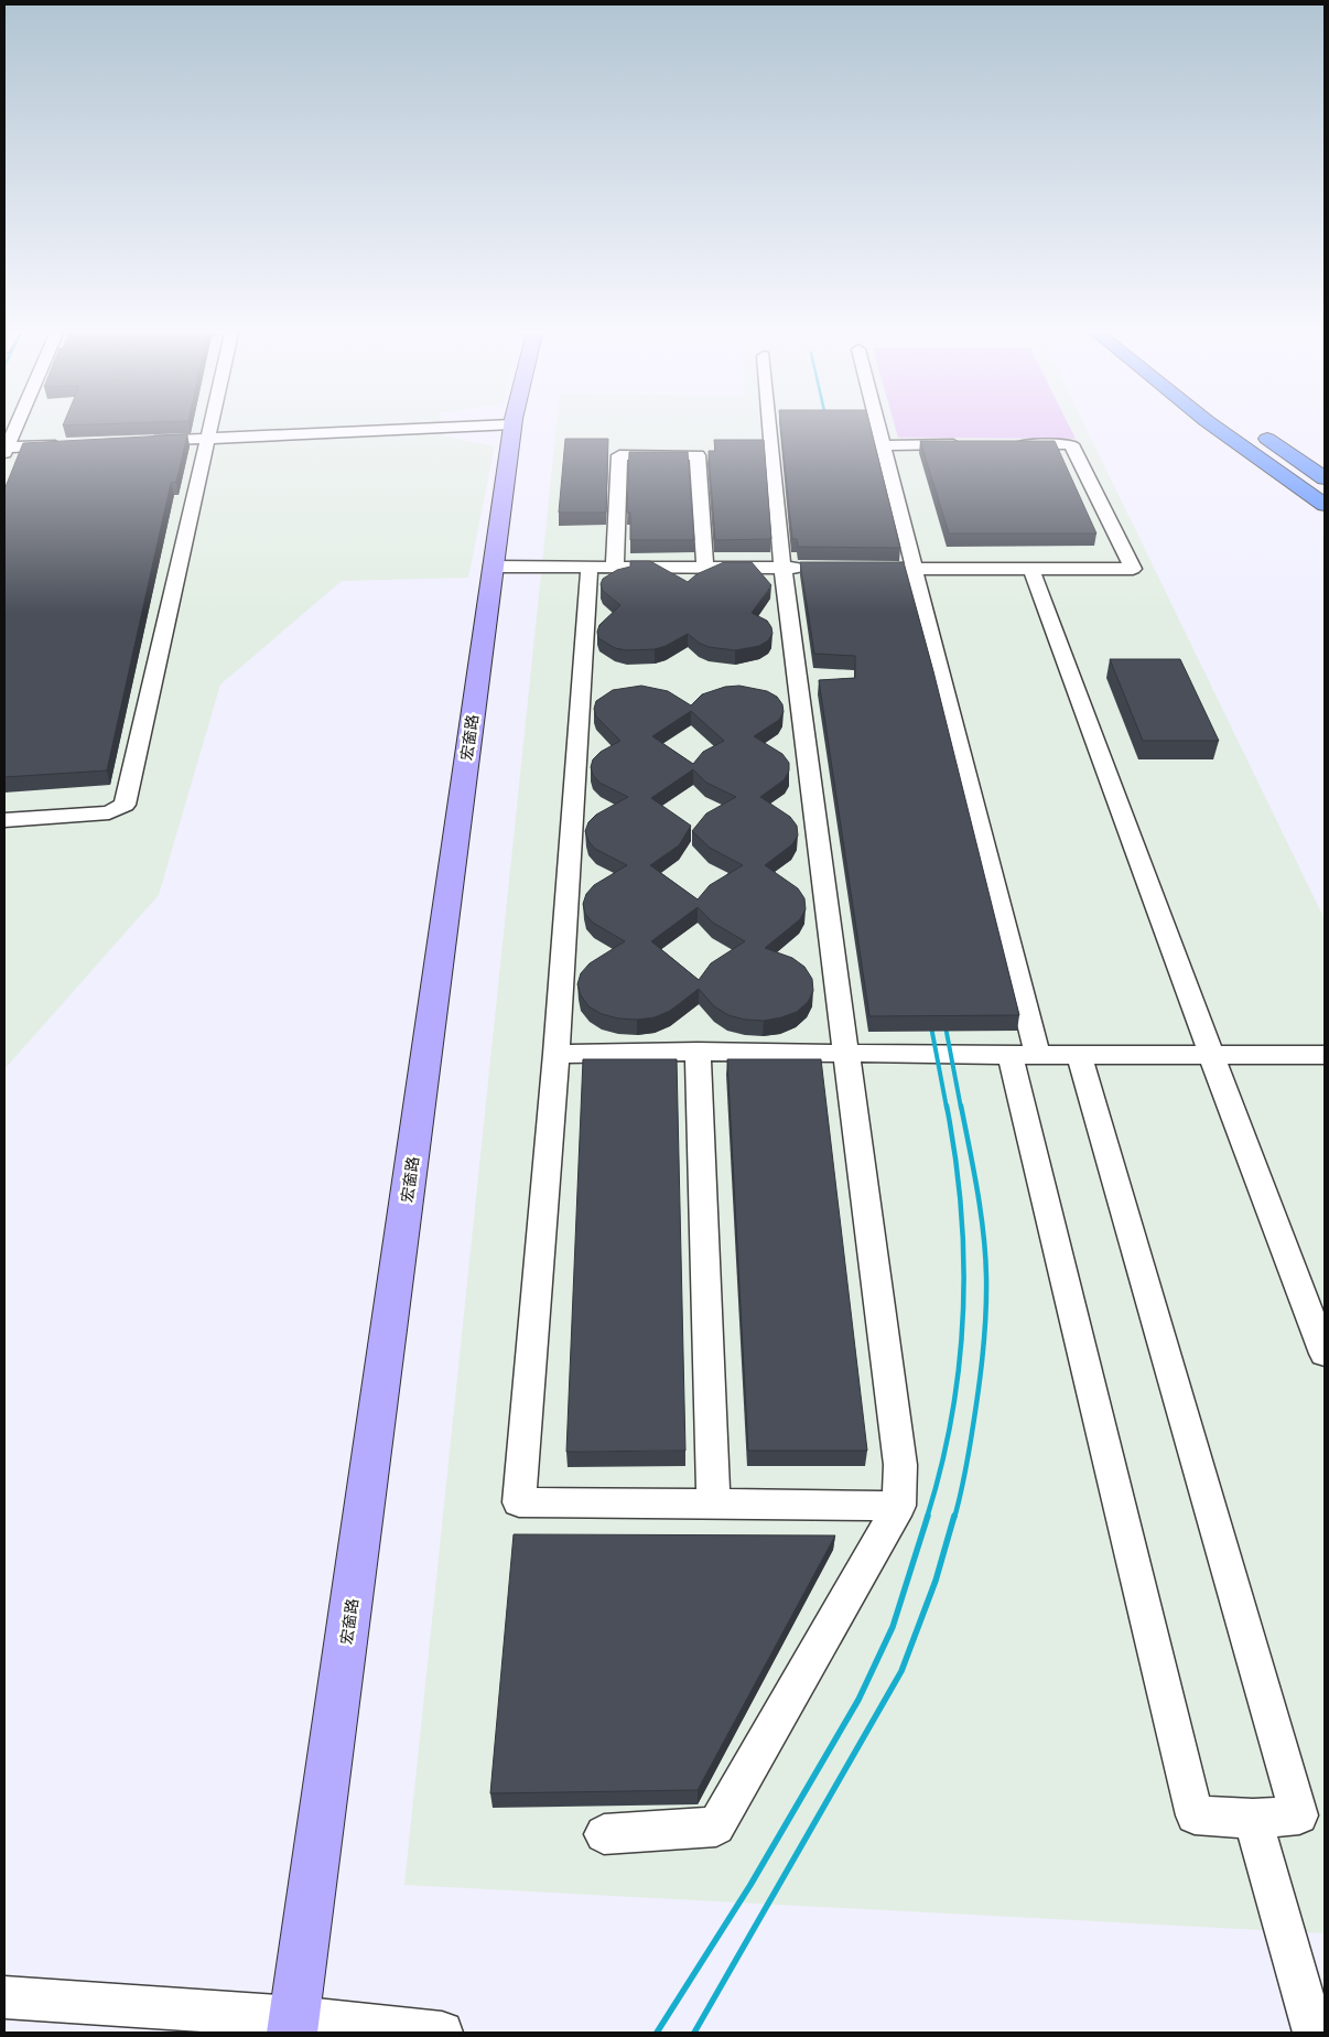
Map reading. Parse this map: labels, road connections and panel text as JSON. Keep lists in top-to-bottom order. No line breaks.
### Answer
{"streets":{"street":["宏奤路"]}}
